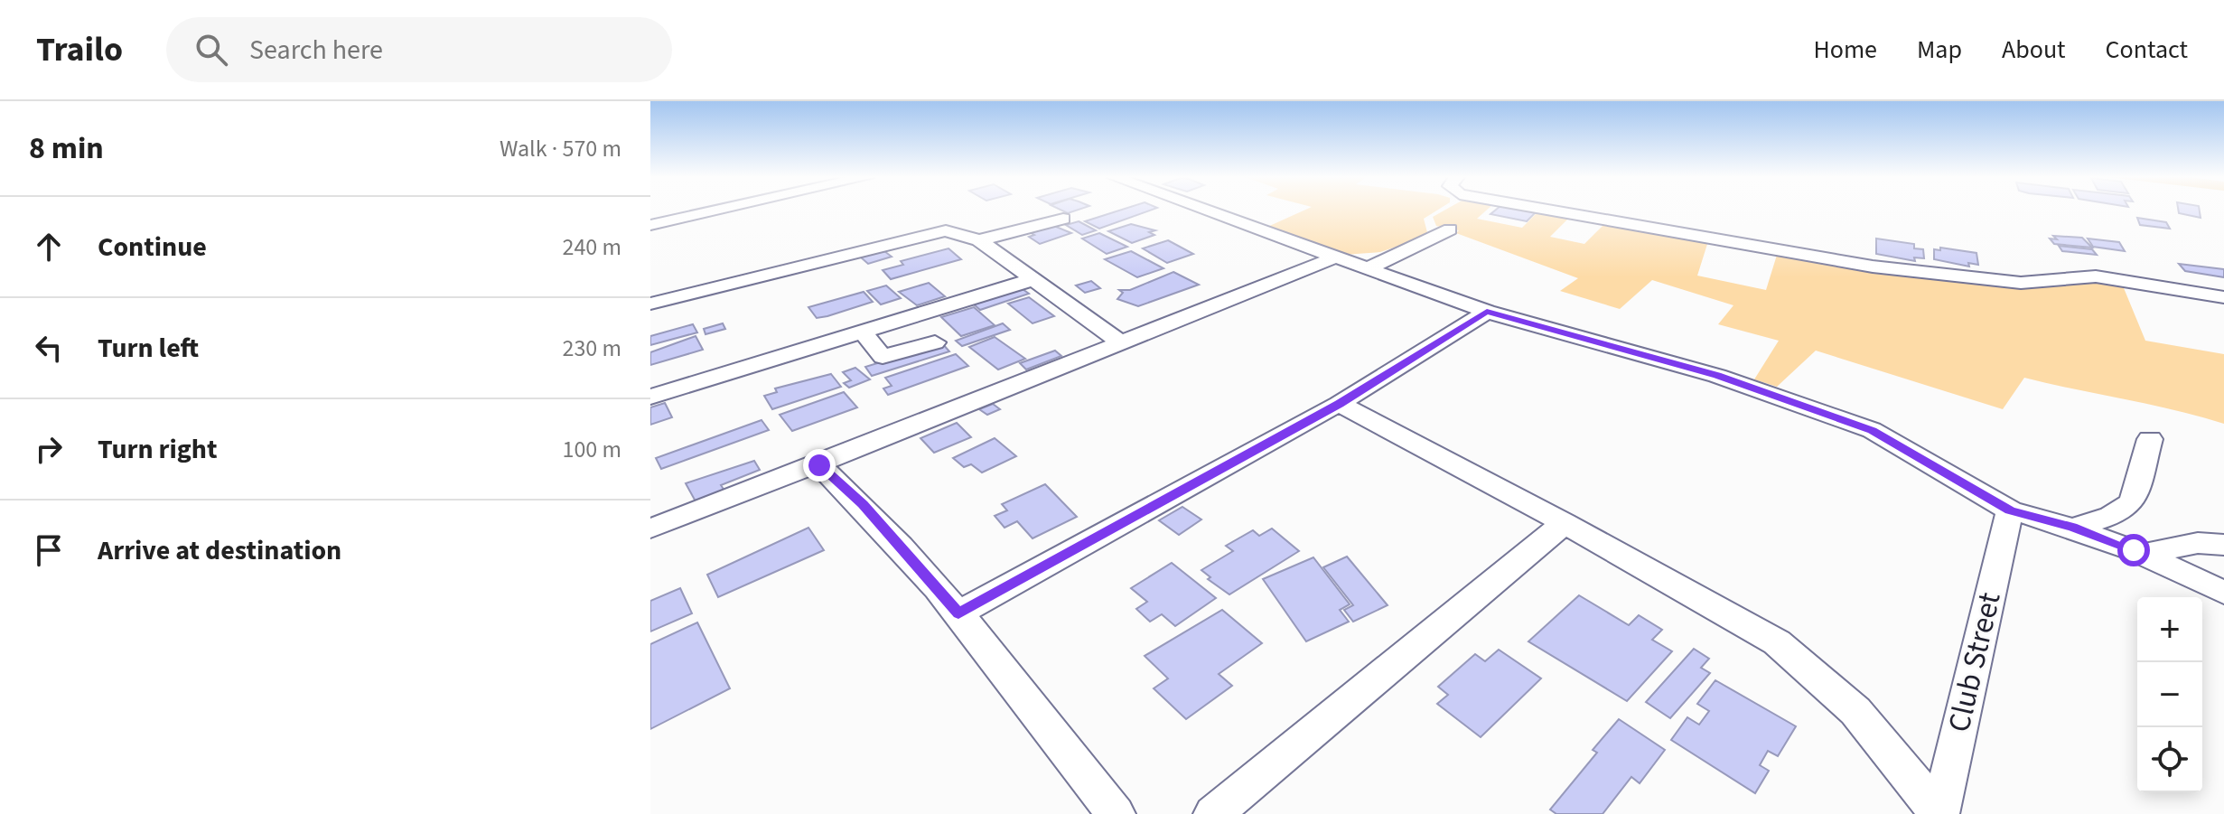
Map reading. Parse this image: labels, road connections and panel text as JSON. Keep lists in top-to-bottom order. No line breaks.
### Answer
{"streets":{"street":["Club Street"]},"page":{"header":"Trailo","search":"Search here","nav":["Home","Map","About","Contact"],"heading":["8 min","Walk · 570 m"],"list":[["Continue","240 m"],["Turn left","230 m"],["Turn right","100 m"],"Arrive at destination"],"map_buttons":["+","−"]}}
